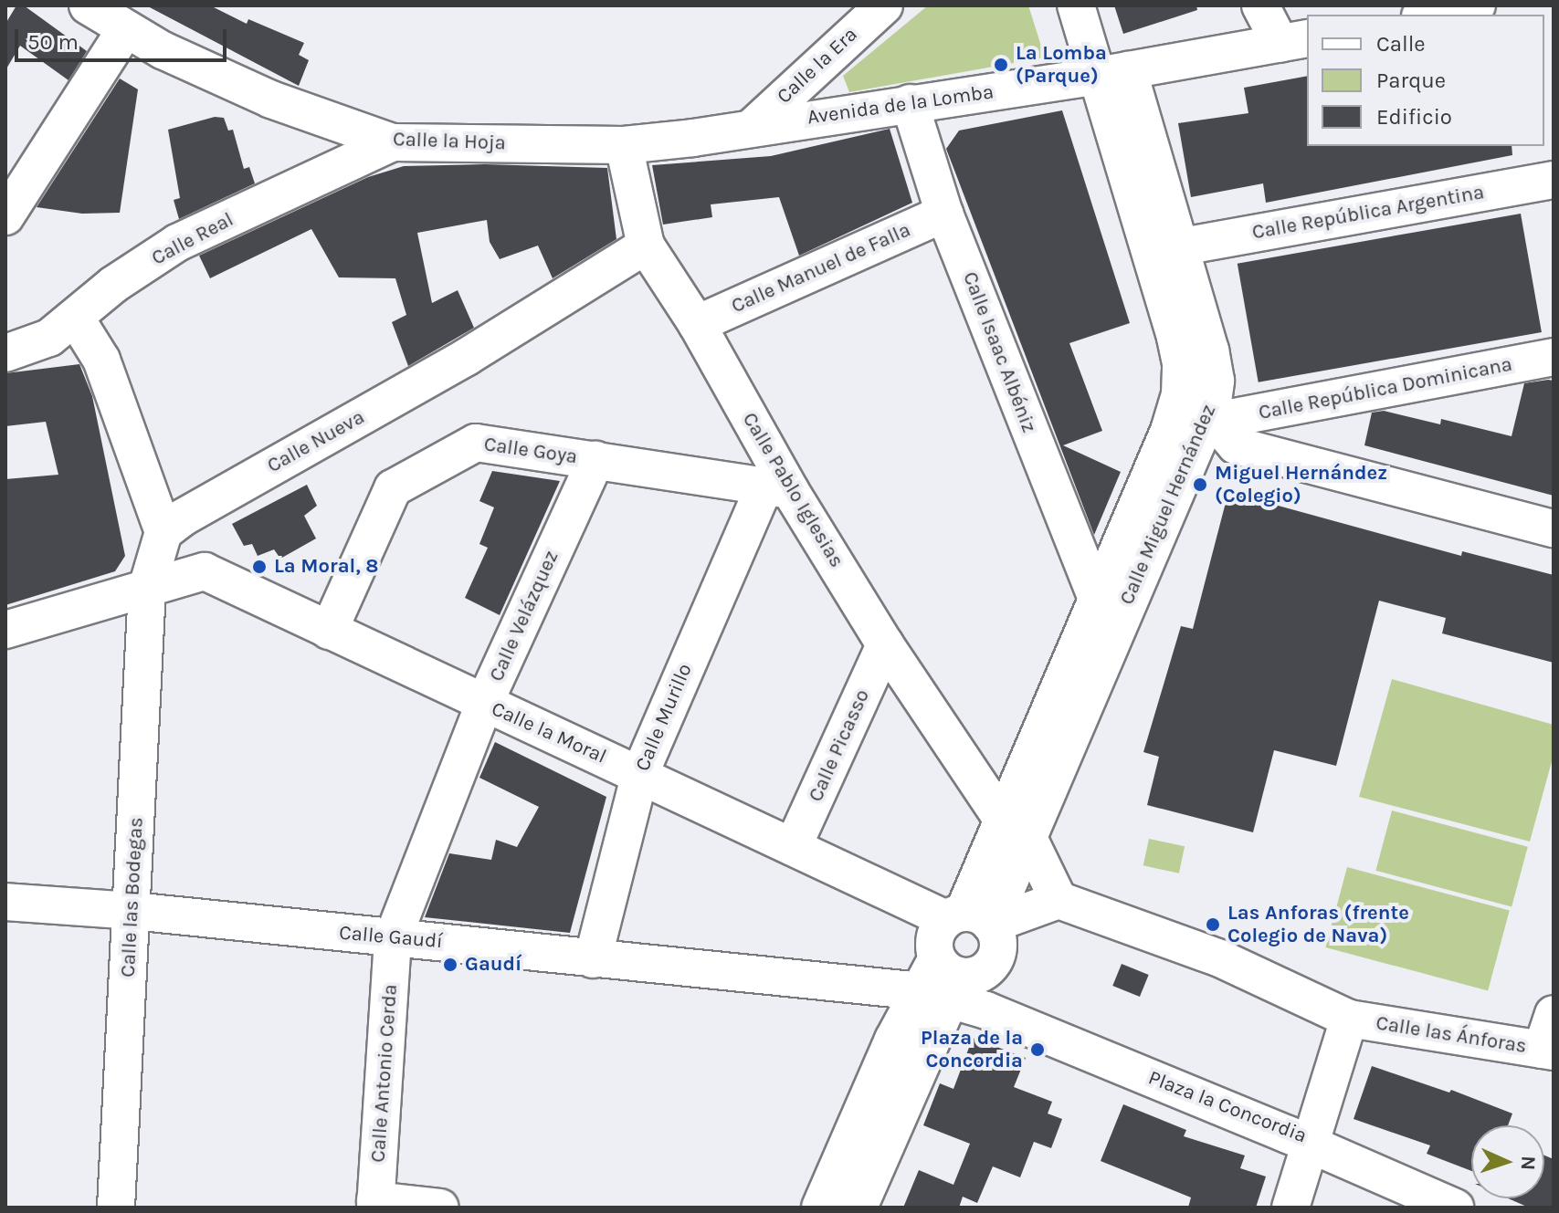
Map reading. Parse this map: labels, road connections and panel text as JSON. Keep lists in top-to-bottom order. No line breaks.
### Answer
{"streets":{"street":["Calle la Era","Avenida de la Lomba","Calle la Hoja","Calle República Argentina","Calle Real","Calle Manuel de Falla","Calle Isaac Albéniz","Calle República Dominicana","Calle Nueva","Calle Goya","Calle Pablo Iglesias","Calle Miguel Hernández","Calle Velázquez","Calle Murillo","Calle la Moral","Calle Picasso","Calle las Bodegas","Calle Gaudí","Calle las Ánforas","Calle Antonio Cerda","Plaza la Concordia"]},"crossings":[["Calle la Era","Avenida de la Lomba"],["Calle la Era","Calle la Hoja"],["Avenida de la Lomba","Calle la Hoja"],["Avenida de la Lomba","Calle Isaac Albéniz"],["Avenida de la Lomba","Calle Miguel Hernández"],["Calle la Hoja","Calle Real"],["Calle la Hoja","Calle Pablo Iglesias"],["Calle República Argentina","Calle Miguel Hernández"],["Calle Manuel de Falla","Calle Isaac Albéniz"],["Calle Manuel de Falla","Calle Pablo Iglesias"],["Calle Isaac Albéniz","Calle Miguel Hernández"],["Calle República Dominicana","Calle Miguel Hernández"],["Calle Nueva","Calle Pablo Iglesias"],["Calle Goya","Calle Pablo Iglesias"],["Calle Goya","Calle Velázquez"],["Calle Goya","Calle Murillo"],["Calle Goya","Calle la Moral"],["Calle Pablo Iglesias","Calle Miguel Hernández"],["Calle Pablo Iglesias","Calle Murillo"],["Calle Pablo Iglesias","Calle Picasso"],["Calle Miguel Hernández","Calle la Moral"],["Calle Miguel Hernández","Calle Gaudí"],["Calle Miguel Hernández","Plaza la Concordia"],["Calle Velázquez","Calle la Moral"],["Calle Velázquez","Calle Gaudí"],["Calle Velázquez","Calle Antonio Cerda"],["Calle Murillo","Calle la Moral"],["Calle Murillo","Calle Gaudí"],["Calle la Moral","Calle Picasso"],["Calle la Moral","Calle las Bodegas"],["Calle la Moral","Calle Gaudí"],["Calle la Moral","Plaza la Concordia"],["Calle las Bodegas","Calle Gaudí"],["Calle Gaudí","Calle Antonio Cerda"],["Calle Gaudí","Plaza la Concordia"],["Calle las Ánforas","Plaza la Concordia"]],"places":["La Lomba (Parque)","Miguel Hernández (Colegio)","La Moral, 8","Las Anforas (frente Colegio de Nava)","Gaudí","Plaza de la Concordia"],"legend":["Calle","Parque","Edificio"],"scale_bar":"50 m","north":"right"}
